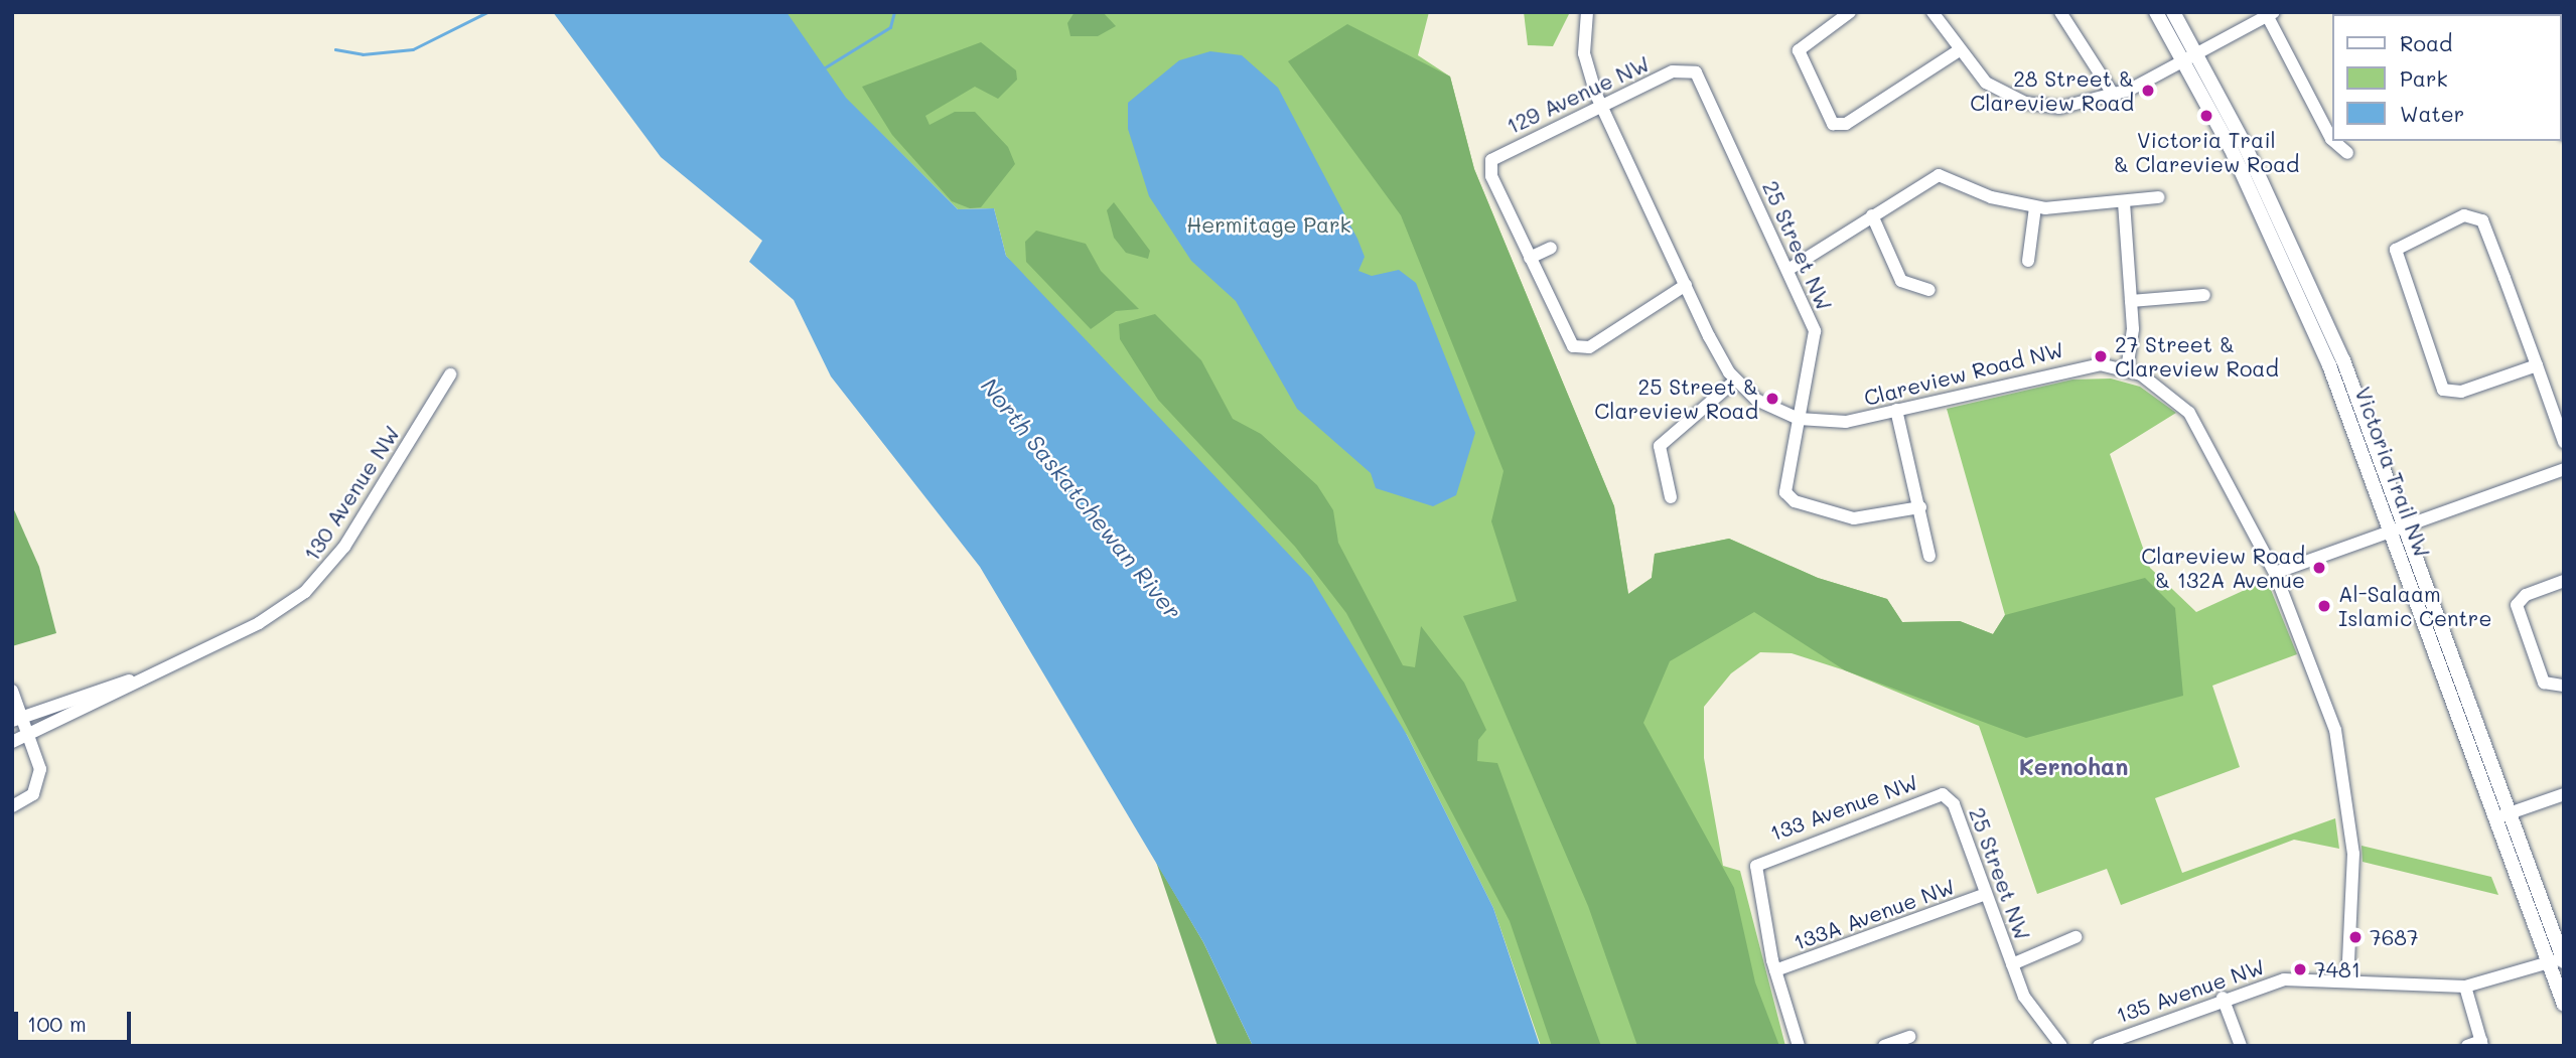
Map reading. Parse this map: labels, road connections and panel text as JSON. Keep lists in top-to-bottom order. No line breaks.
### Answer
{"streets":{"main road":["Victoria Trail NW"],"street":["129 Avenue NW","25 Street NW","Clareview Road NW","130 Avenue NW","133 Avenue NW","133A Avenue NW","135 Avenue NW"]},"crossings":[["129 Avenue NW","25 Street NW"],["129 Avenue NW","Clareview Road NW"],["25 Street NW","Clareview Road NW"],["25 Street NW","133 Avenue NW"],["25 Street NW","133A Avenue NW"],["Clareview Road NW","135 Avenue NW"],["Victoria Trail NW","135 Avenue NW"],["133 Avenue NW","133A Avenue NW"]],"districts":["Kernohan"],"water":["North Saskatchewan River"],"parks":["Hermitage Park"],"places":["28 Street & Clareview Road","Victoria Trail & Clareview Road","27 Street & Clareview Road","25 Street & Clareview Road","Clareview Road & 132A Avenue","Al-Salaam Islamic Centre","7687","7481"],"legend":["Road","Park","Water"],"scale_bar":"100 m"}
